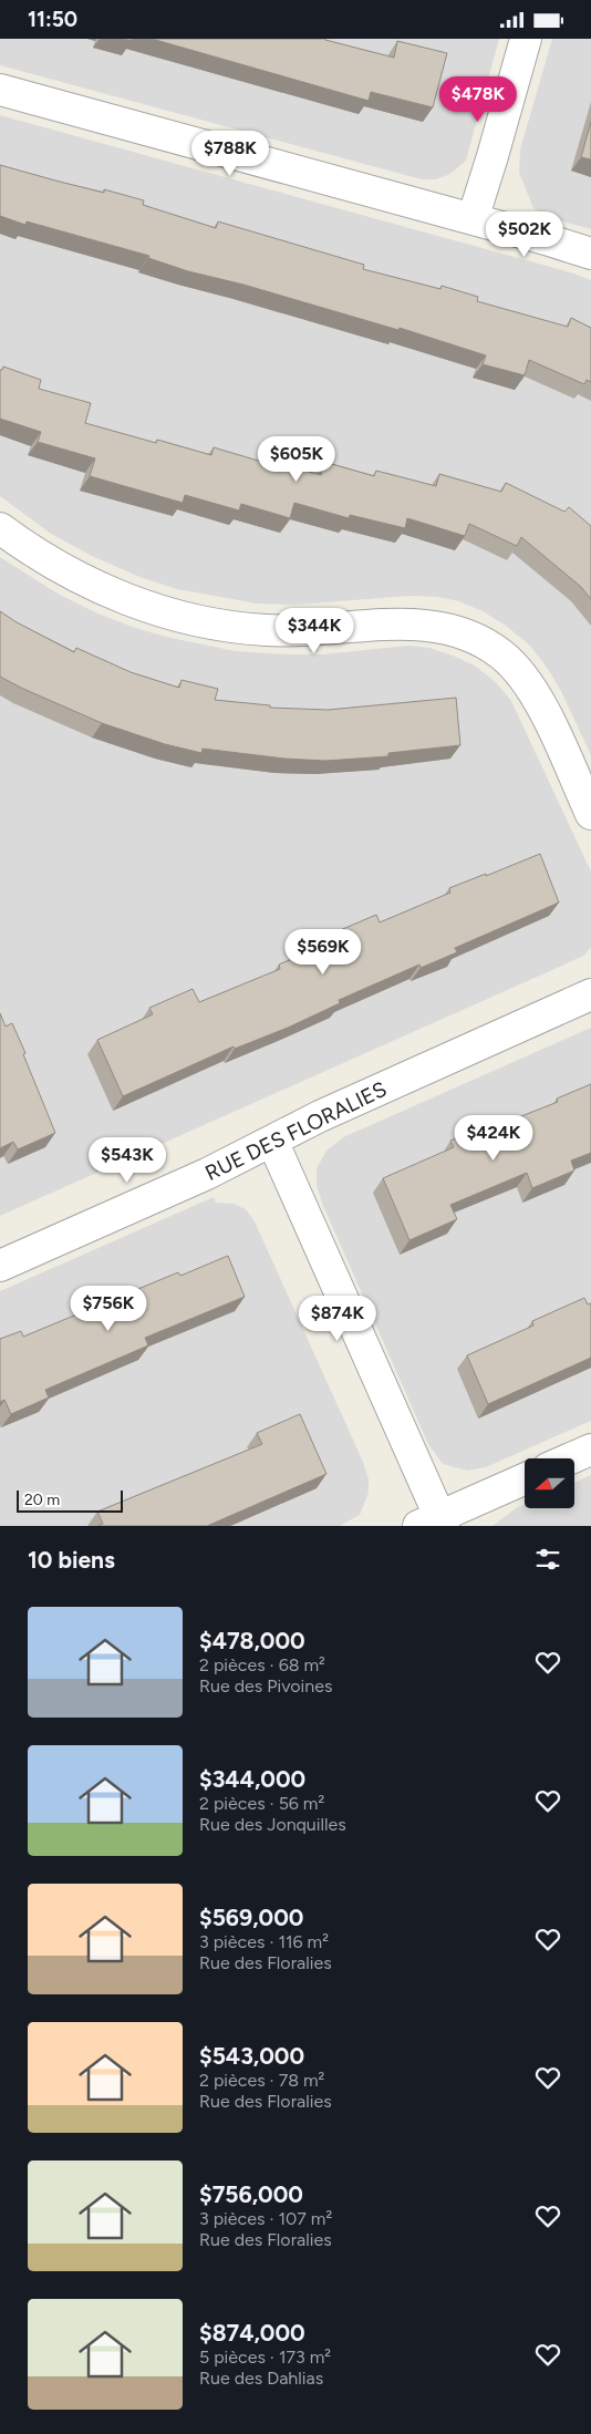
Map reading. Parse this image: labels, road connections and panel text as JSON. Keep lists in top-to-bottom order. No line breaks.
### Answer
{"streets":{"street":["RUE DES FLORALIES"]},"scale_bar":"20 m","north":"left","page":{"status":"11:50","price":["$478K","$788K","$502K","$605K","$344K","$569K","$424K","$543K","$756K","$874K"],"scale":"20 m","heading":"10 biens","list":[{"name":"$478,000","note":"2 pièces · 68 m² · Rue des Pivoines"},{"name":"$344,000","note":"2 pièces · 56 m² · Rue des Jonquilles"},{"name":"$569,000","note":"3 pièces · 116 m² · Rue des Floralies"},{"name":"$543,000","note":"2 pièces · 78 m² · Rue des Floralies"},{"name":"$756,000","note":"3 pièces · 107 m² · Rue des Floralies"},{"name":"$874,000","note":"5 pièces · 173 m² · Rue des Dahlias"}]}}
